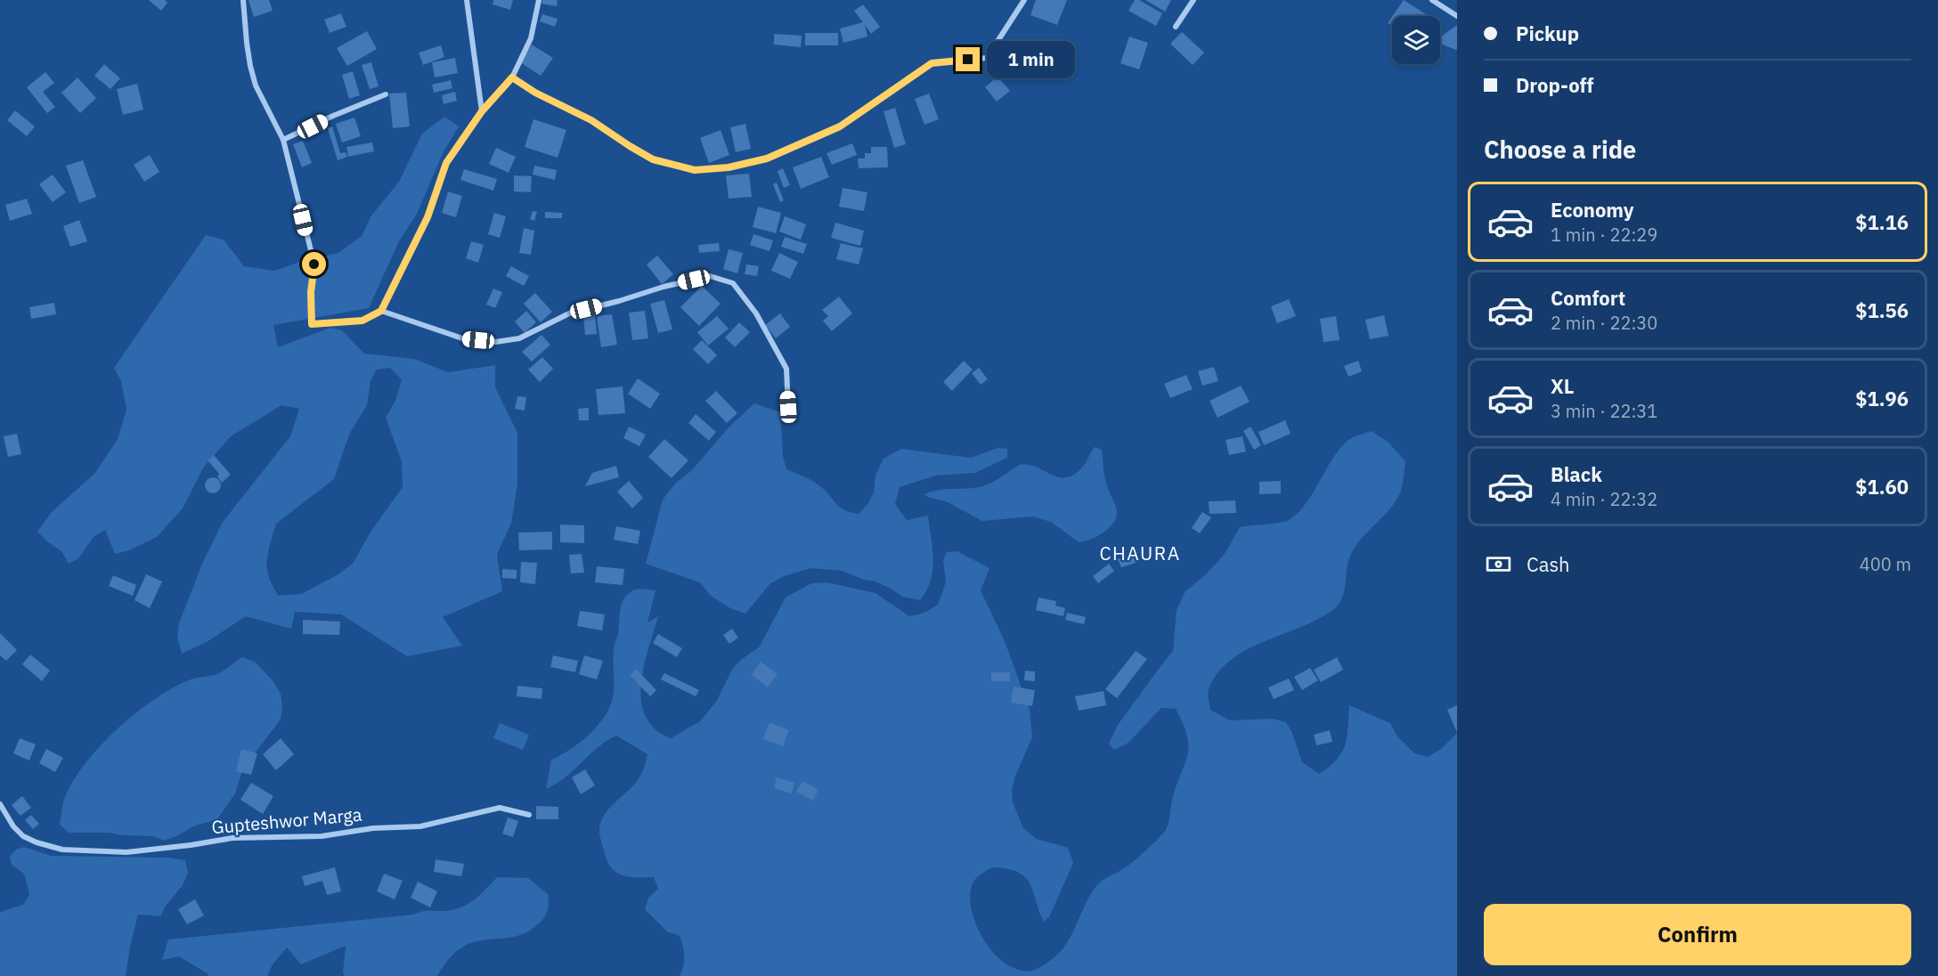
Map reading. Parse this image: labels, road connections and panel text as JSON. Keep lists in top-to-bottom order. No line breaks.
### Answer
{"streets":{"street":["Gupteshwor Marga"]},"districts":["CHAURA"],"page":{"banner":["Pickup","Drop-off"],"bubble":"1 min","heading":"Choose a ride","list":[{"name":"Economy","note":"1 min · 22:29","value":"$1.16"},{"name":"Comfort","note":"2 min · 22:30","value":"$1.56"},{"name":"XL","note":"3 min · 22:31","value":"$1.96"},{"name":"Black","note":"4 min · 22:32","value":"$1.60"}],"pay":["Cash","400 m"],"buttons":"Confirm"}}
